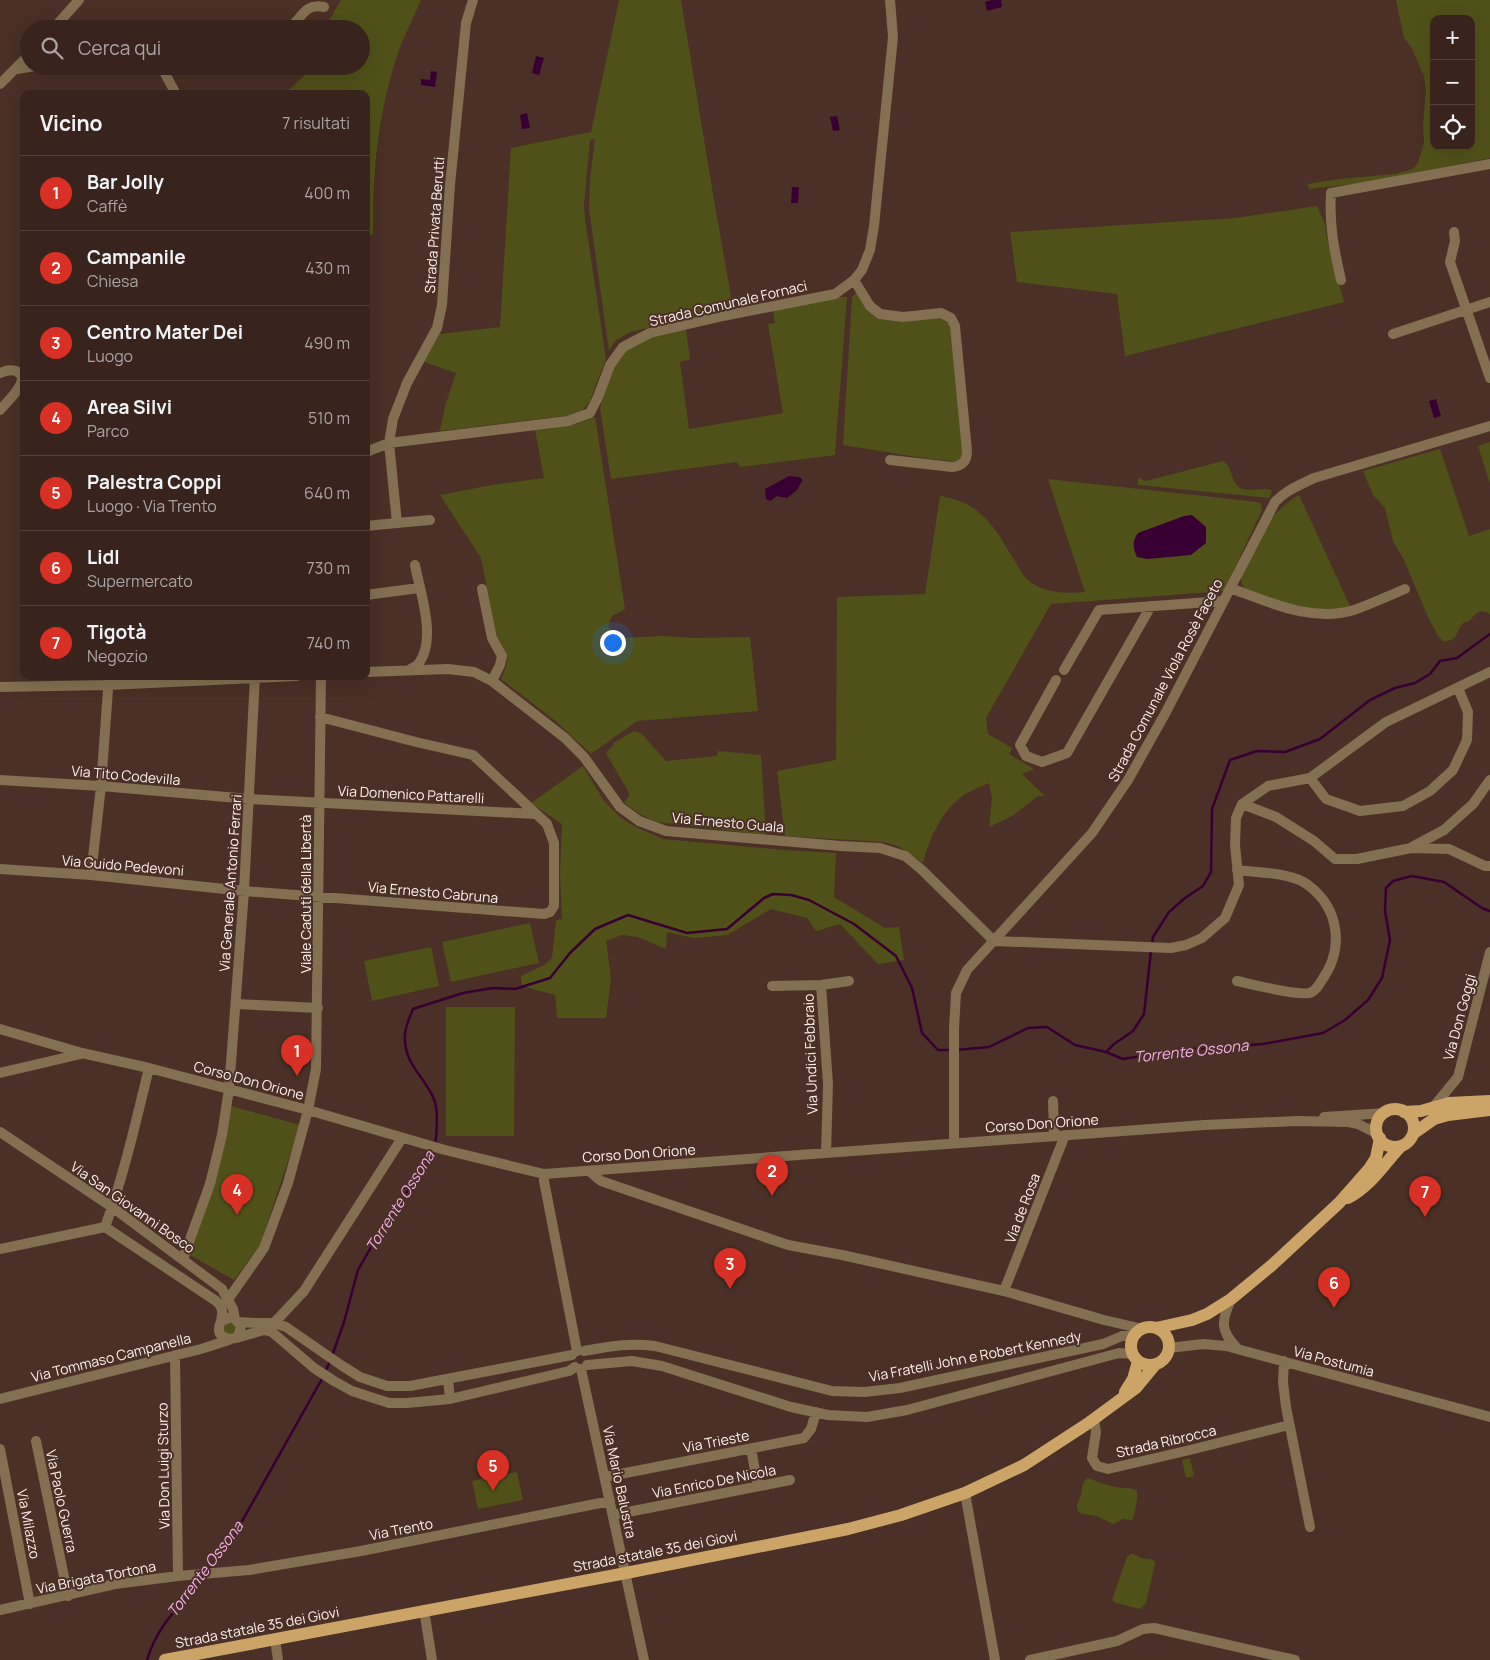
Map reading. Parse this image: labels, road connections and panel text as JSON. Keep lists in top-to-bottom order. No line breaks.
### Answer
{"streets":{"main road":["Strada statale 35 dei Giovi"],"street":["Strada Privata Berutti","Strada Comunale Fornaci","Strada Comunale Viola Rosè Faceto","Via Tito Codevilla","Via Domenico Pattarelli","Via Ernesto Guala","Via Guido Pedevoni","Via Generale Antonio Ferrari","Via Ernesto Cabruna","Viale Caduti della Libertà","Via Don Goggi","Via Undici Febbraio","Corso Don Orione","Via San Giovanni Bosco","Via de Rosa","Via Fratelli John e Robert Kennedy","Via Tommaso Campanella","Via Postumia","Via Trieste","Strada Ribrocca","Via Don Luigi Sturzo","Via Enrico De Nicola","Via Mario Balustra","Via Paolo Guerra","Via Milazzo","Via Trento","Via Brigata Tortona"]},"crossings":[["Strada Privata Berutti","Strada Comunale Fornaci"],["Strada Comunale Viola Rosè Faceto","Via Ernesto Guala"],["Strada Comunale Viola Rosè Faceto","Corso Don Orione"],["Via Tito Codevilla","Via Domenico Pattarelli"],["Via Tito Codevilla","Via Generale Antonio Ferrari"],["Via Domenico Pattarelli","Via Generale Antonio Ferrari"],["Via Domenico Pattarelli","Via Ernesto Cabruna"],["Via Domenico Pattarelli","Viale Caduti della Libertà"],["Via Guido Pedevoni","Via Generale Antonio Ferrari"],["Via Guido Pedevoni","Via Ernesto Cabruna"],["Via Generale Antonio Ferrari","Via Ernesto Cabruna"],["Via Generale Antonio Ferrari","Corso Don Orione"],["Via Generale Antonio Ferrari","Via San Giovanni Bosco"],["Via Ernesto Cabruna","Viale Caduti della Libertà"],["Viale Caduti della Libertà","Corso Don Orione"],["Viale Caduti della Libertà","Via San Giovanni Bosco"],["Via Undici Febbraio","Corso Don Orione"],["Corso Don Orione","Via de Rosa"],["Via San Giovanni Bosco","Via Fratelli John e Robert Kennedy"],["Via San Giovanni Bosco","Via Tommaso Campanella"],["Via Fratelli John e Robert Kennedy","Via Tommaso Campanella"],["Via Fratelli John e Robert Kennedy","Via Postumia"],["Via Fratelli John e Robert Kennedy","Via Trieste"],["Via Fratelli John e Robert Kennedy","Via Mario Balustra"],["Via Fratelli John e Robert Kennedy","Strada statale 35 dei Giovi"],["Via Tommaso Campanella","Via Don Luigi Sturzo"],["Via Postumia","Strada statale 35 dei Giovi"],["Via Trieste","Via Mario Balustra"],["Strada Ribrocca","Strada statale 35 dei Giovi"],["Via Don Luigi Sturzo","Via Brigata Tortona"],["Via Enrico De Nicola","Via Mario Balustra"],["Via Mario Balustra","Via Trento"],["Via Mario Balustra","Strada statale 35 dei Giovi"],["Via Paolo Guerra","Via Brigata Tortona"],["Via Milazzo","Via Brigata Tortona"],["Via Trento","Via Brigata Tortona"]],"water":["Torrente Ossona"],"page":{"map_buttons":["+","−"],"search":"Cerca qui","heading":["Vicino","7 risultati"],"list":[{"mark":"1","name":"Bar Jolly","note":"Caffè","value":"400 m"},{"mark":"2","name":"Campanile","note":"Chiesa","value":"430 m"},{"mark":"3","name":"Centro Mater Dei","note":"Luogo","value":"490 m"},{"mark":"4","name":"Area Silvi","note":"Parco","value":"510 m"},{"mark":"5","name":"Palestra Coppi","note":"Luogo · Via Trento","value":"640 m"},{"mark":"6","name":"Lidl","note":"Supermercato","value":"730 m"},{"mark":"7","name":"Tigotà","note":"Negozio","value":"740 m"}],"pins":["1","2","4","7","3","6","5"]}}
